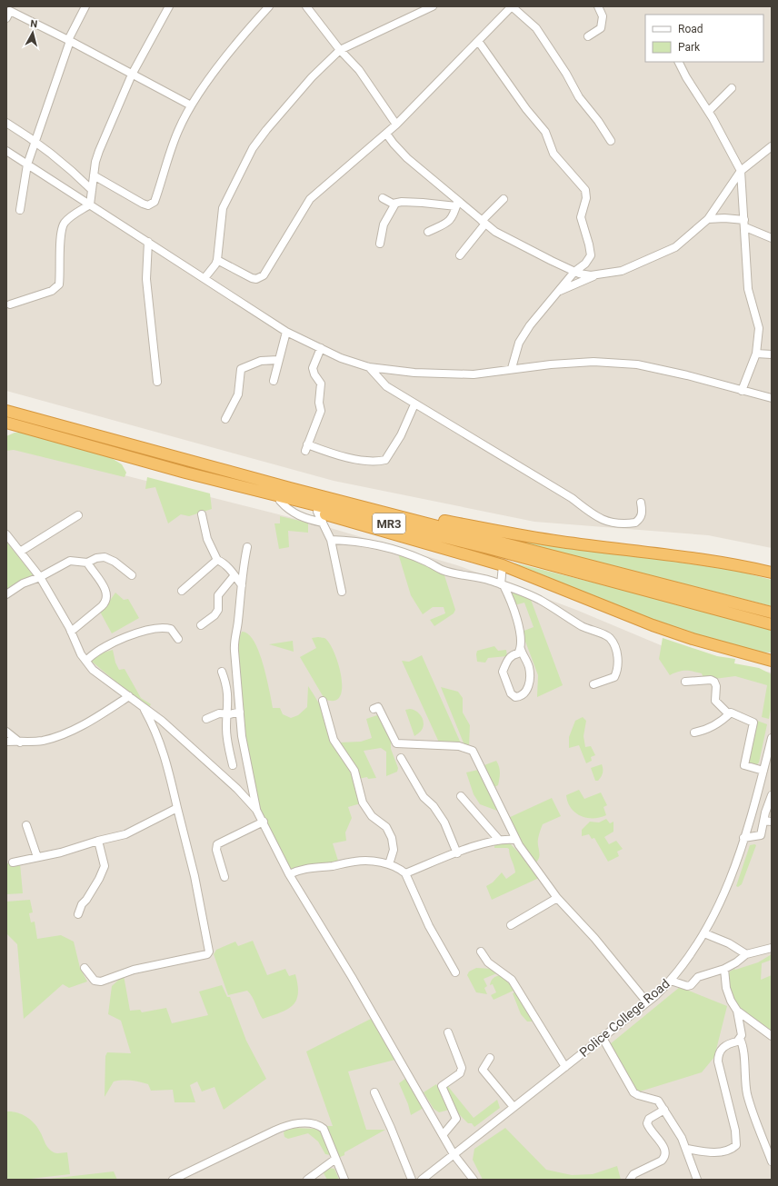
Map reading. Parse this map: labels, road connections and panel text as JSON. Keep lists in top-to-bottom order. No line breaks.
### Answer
{"streets":{"highway":["MR3"],"street":["Police College Road"]},"legend":["Road","Park"],"north":"top"}
